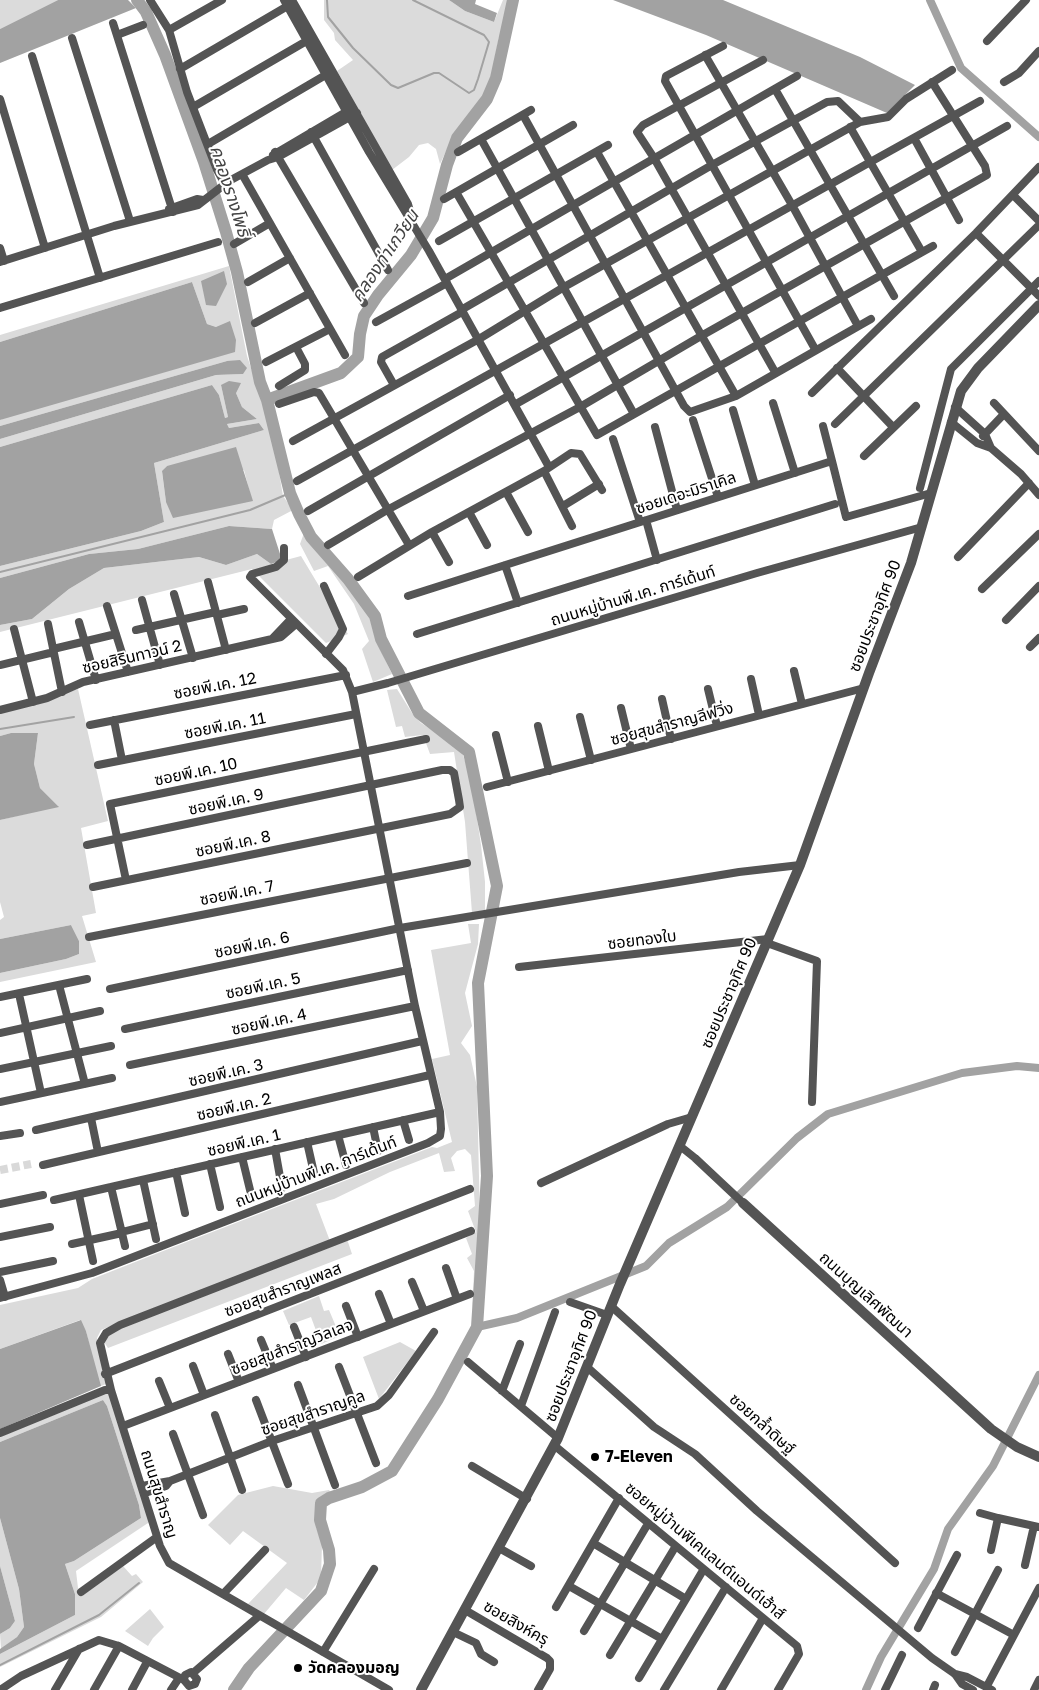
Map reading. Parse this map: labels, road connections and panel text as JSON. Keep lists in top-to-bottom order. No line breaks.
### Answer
{"streets":{"street":["ซอยเดอะมิราเคิล","ถนนหมู่บ้านพี.เค. การ์เด้นท์","ซอยประชาอุทิศ 90","ซอยสิรินทาวน์ 2","ซอยพี.เค. 12","ซอยสุขสำราญลีฟวิ่ง","ซอยพี.เค. 11","ซอยพี.เค. 10","ซอยพี.เค. 9","ซอยพี.เค. 8","ซอยพี.เค. 7","ซอยทองใบ","ซอยพี.เค. 6","ซอยพี.เค. 5","ซอยพี.เค. 4","ซอยพี.เค. 3","ซอยพี.เค. 2","ซอยพี.เค. 1","ซอยสุขสำราญเพลส","ถนนบุญเลิศพัฒนา","ซอยสุขสำราญวิลเลจ","ซอยสุขสำราญคูล","ซอยกล้ำดิษฐ์","ถนนสุขสำราญ","ซอยหมู่บ้านพีเคแลนด์แอนด์เฮ้าส์","ซอยสิงห์ครุ"]},"crossings":[["ถนนหมู่บ้านพี.เค. การ์เด้นท์","ซอยประชาอุทิศ 90"],["ถนนหมู่บ้านพี.เค. การ์เด้นท์","ซอยสิรินทาวน์ 2"],["ถนนหมู่บ้านพี.เค. การ์เด้นท์","ซอยพี.เค. 12"],["ถนนหมู่บ้านพี.เค. การ์เด้นท์","ซอยพี.เค. 11"],["ถนนหมู่บ้านพี.เค. การ์เด้นท์","ซอยพี.เค. 10"],["ถนนหมู่บ้านพี.เค. การ์เด้นท์","ซอยพี.เค. 9"],["ถนนหมู่บ้านพี.เค. การ์เด้นท์","ซอยพี.เค. 8"],["ถนนหมู่บ้านพี.เค. การ์เด้นท์","ซอยพี.เค. 7"],["ถนนหมู่บ้านพี.เค. การ์เด้นท์","ซอยพี.เค. 6"],["ถนนหมู่บ้านพี.เค. การ์เด้นท์","ซอยพี.เค. 5"],["ถนนหมู่บ้านพี.เค. การ์เด้นท์","ซอยพี.เค. 4"],["ถนนหมู่บ้านพี.เค. การ์เด้นท์","ซอยพี.เค. 3"],["ถนนหมู่บ้านพี.เค. การ์เด้นท์","ซอยพี.เค. 2"],["ถนนหมู่บ้านพี.เค. การ์เด้นท์","ซอยพี.เค. 1"],["ซอยประชาอุทิศ 90","ซอยสุขสำราญลีฟวิ่ง"],["ซอยประชาอุทิศ 90","ซอยทองใบ"],["ซอยประชาอุทิศ 90","ถนนบุญเลิศพัฒนา"],["ซอยประชาอุทิศ 90","ซอยกล้ำดิษฐ์"],["ซอยประชาอุทิศ 90","ซอยหมู่บ้านพีเคแลนด์แอนด์เฮ้าส์"],["ซอยประชาอุทิศ 90","ซอยสิงห์ครุ"],["ซอยพี.เค. 10","ซอยพี.เค. 9"],["ซอยพี.เค. 10","ซอยพี.เค. 8"],["ซอยพี.เค. 9","ซอยพี.เค. 8"],["ซอยสุขสำราญเพลส","ถนนสุขสำราญ"],["ซอยสุขสำราญวิลเลจ","ถนนสุขสำราญ"],["ซอยสุขสำราญคูล","ถนนสุขสำราญ"]],"water":["คลองรางโพธิ์","คลองท่าเกวียน"],"places":["7-Eleven","วัดคลองมอญ"]}
